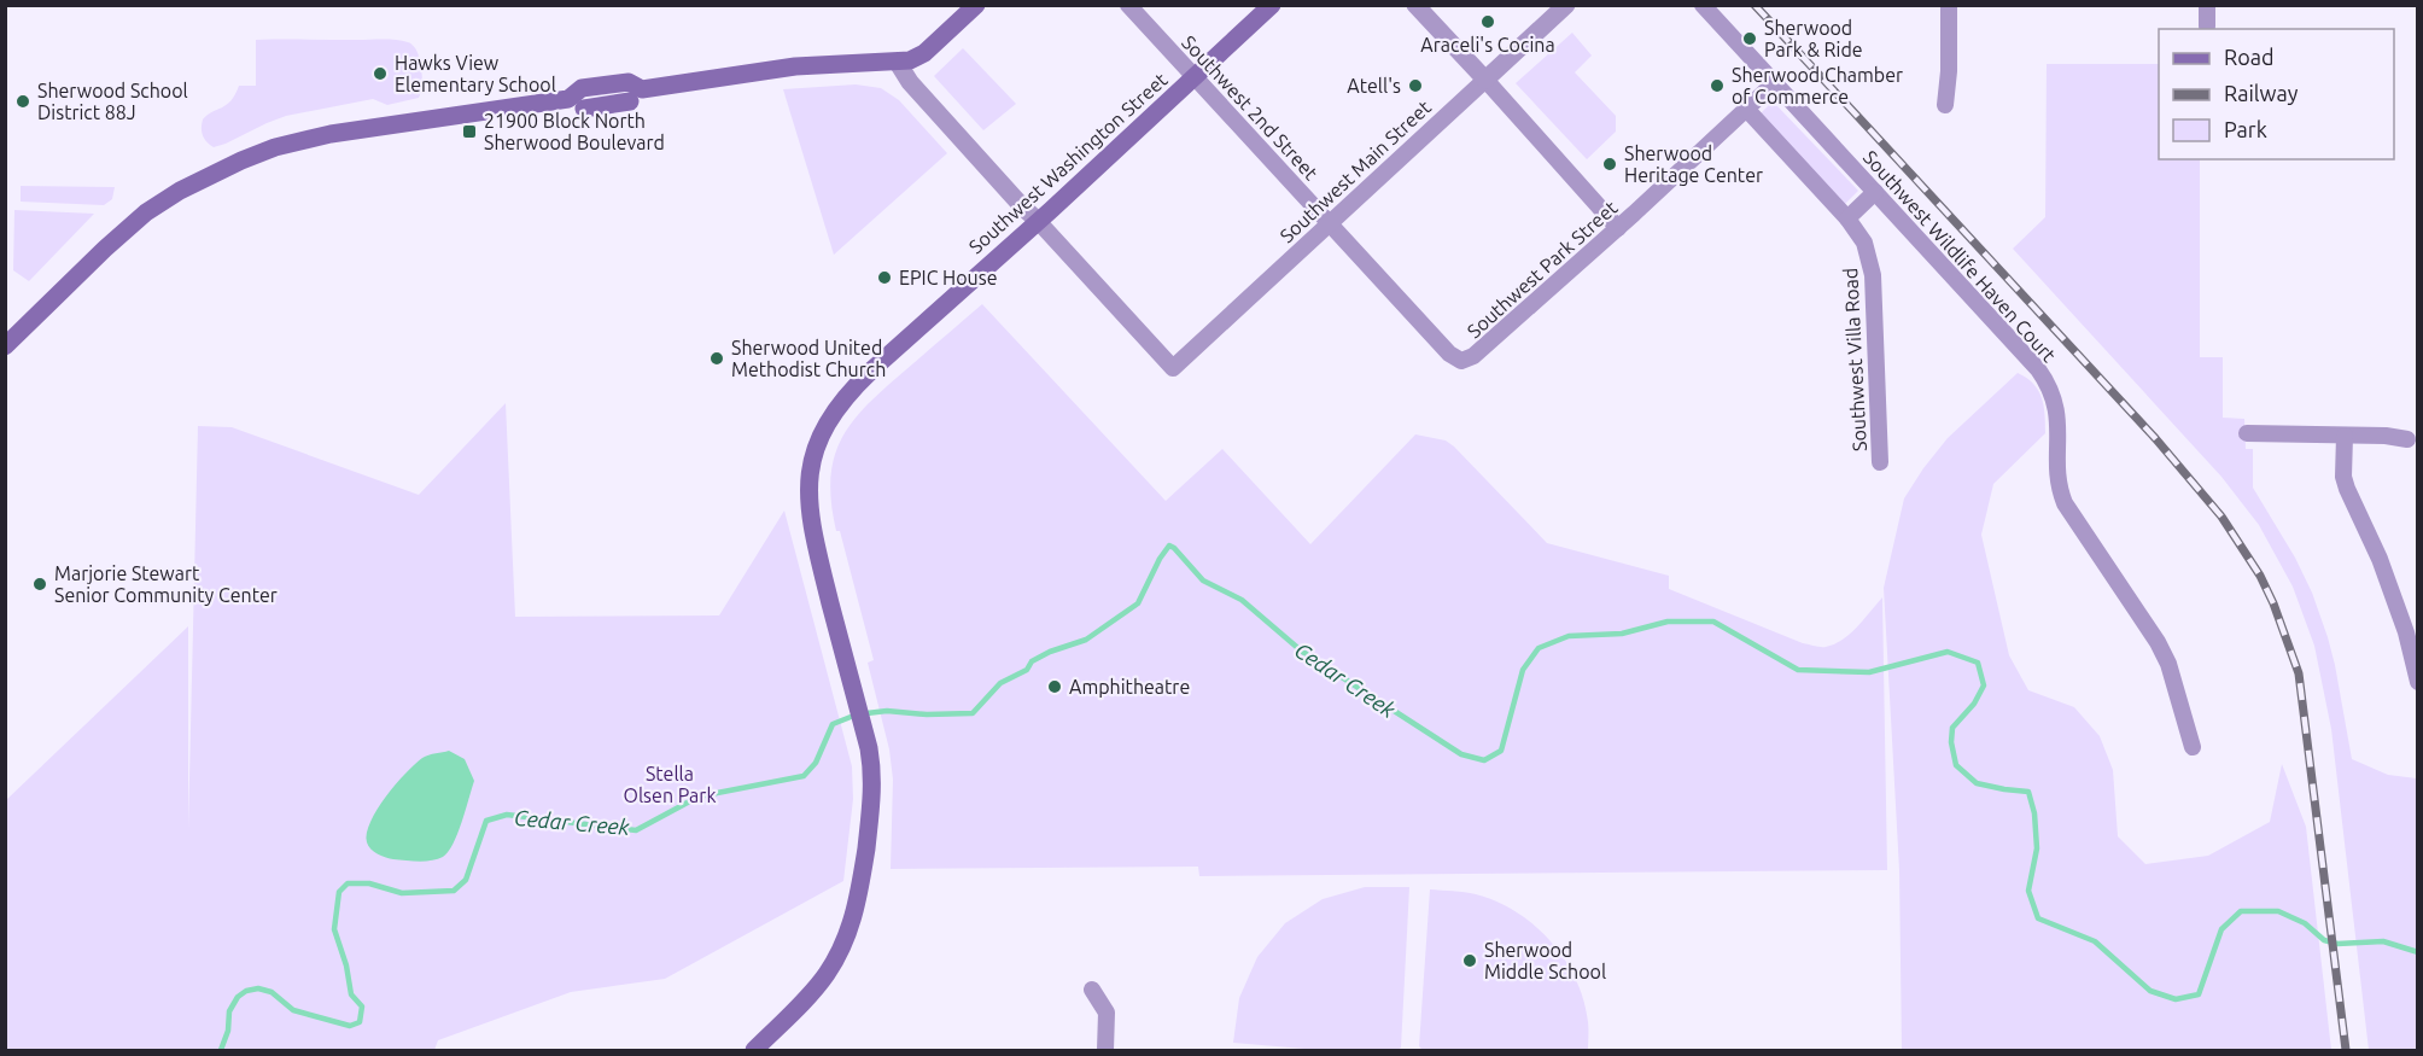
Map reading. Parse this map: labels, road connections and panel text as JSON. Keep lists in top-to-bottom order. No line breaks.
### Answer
{"streets":{"main road":["Southwest Washington Street"],"street":["Southwest 2nd Street","Southwest Main Street","Southwest Wildlife Haven Court","Southwest Park Street","Southwest Villa Road"]},"crossings":[["Southwest 2nd Street","Southwest Washington Street"],["Southwest 2nd Street","Southwest Main Street"],["Southwest 2nd Street","Southwest Park Street"],["Southwest Washington Street","Southwest Main Street"],["Southwest Wildlife Haven Court","Southwest Park Street"],["Southwest Park Street","Southwest Villa Road"]],"water":["Cedar Creek"],"parks":["Stella Olsen Park"],"places":{"other":["Araceli's Cocina","Sherwood Park & Ride","Hawks View Elementary School","Atell's","Sherwood Chamber of Commerce","Sherwood School District 88J","Sherwood Heritage Center","EPIC House","Sherwood United Methodist Church","Marjorie Stewart Senior Community Center","Amphitheatre","Sherwood Middle School"],"transit":["21900 Block North Sherwood Boulevard"]},"legend":["Road","Railway","Park"]}
